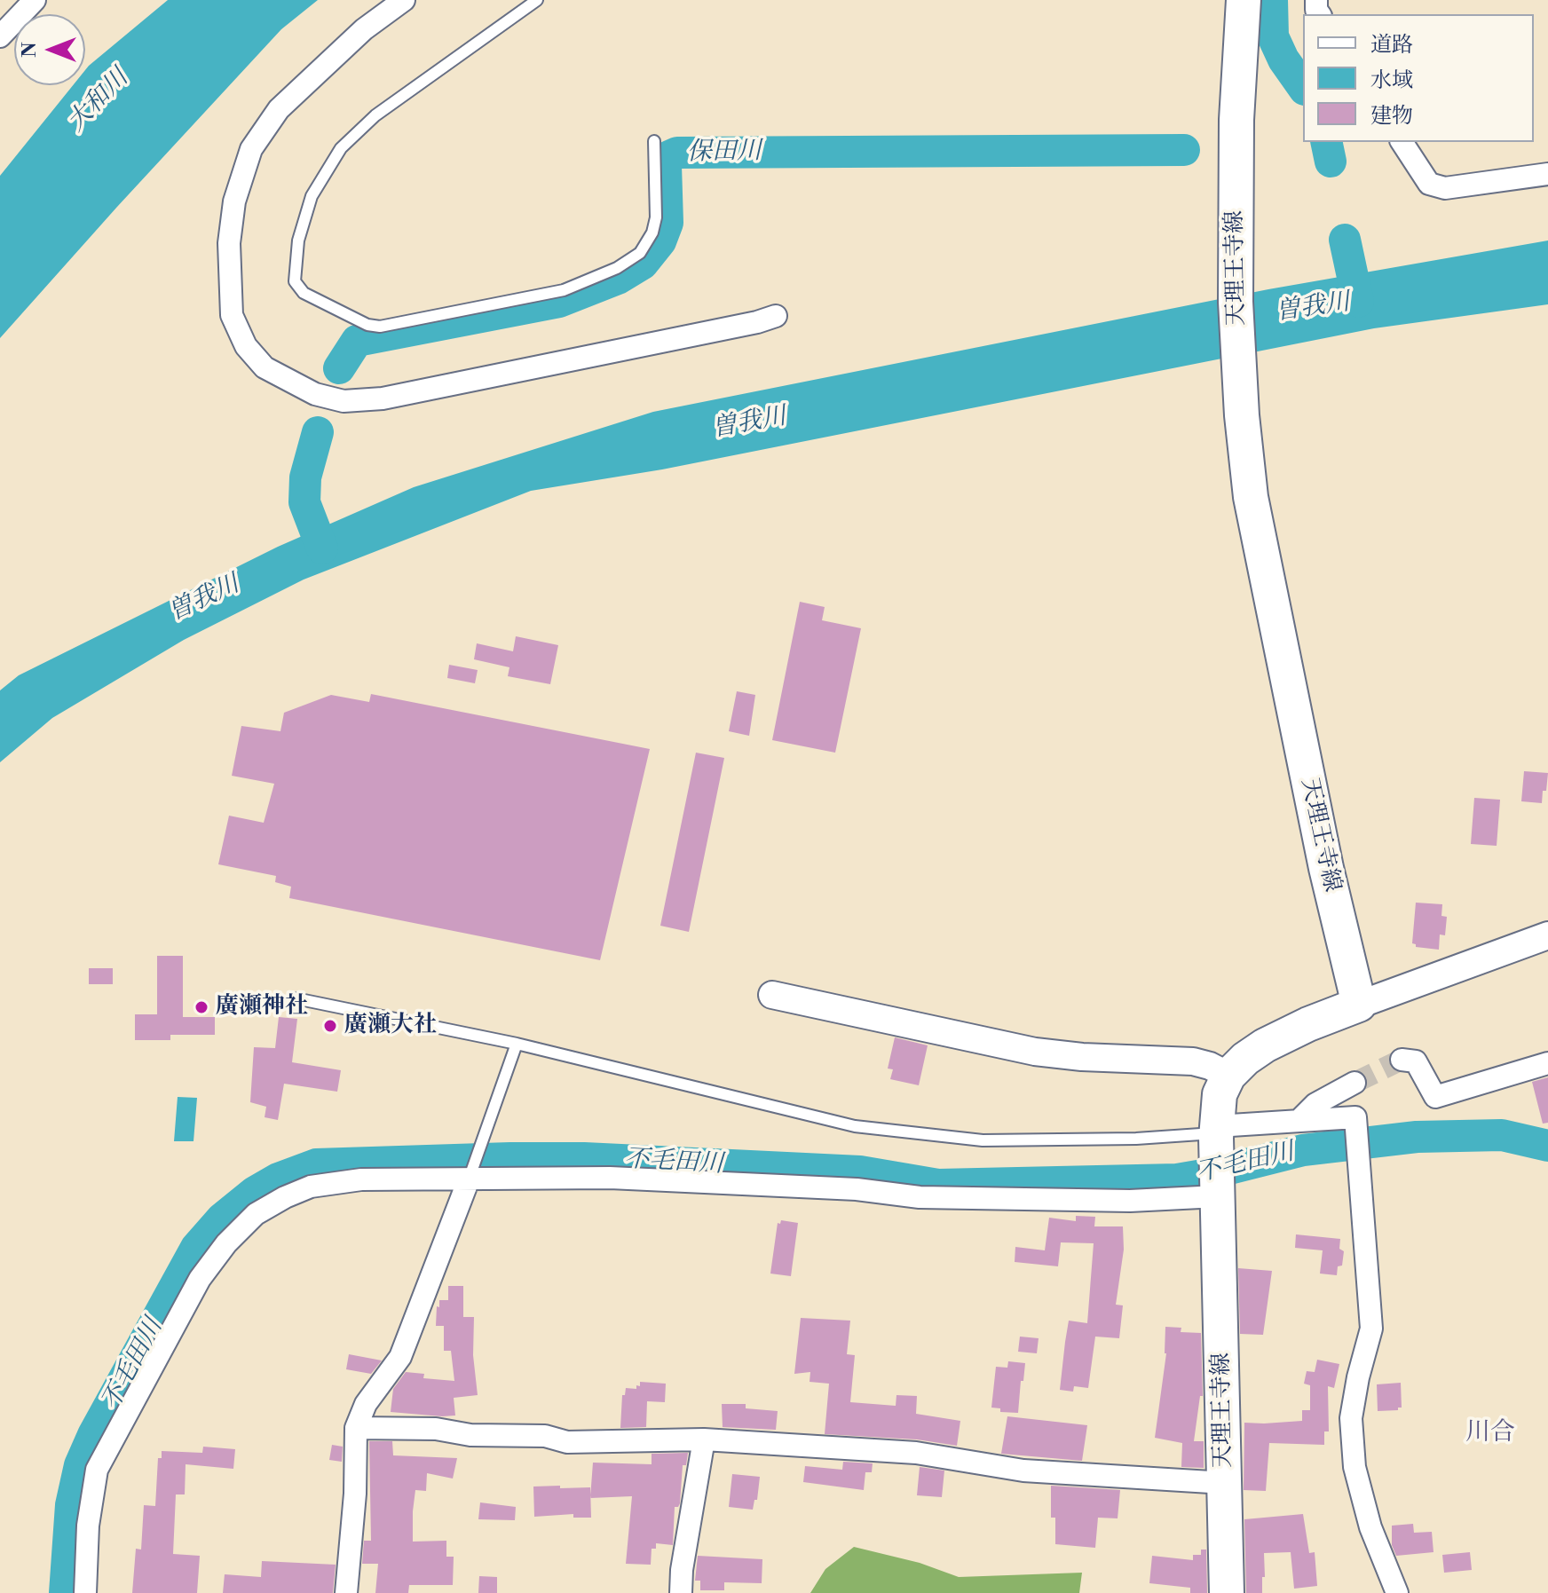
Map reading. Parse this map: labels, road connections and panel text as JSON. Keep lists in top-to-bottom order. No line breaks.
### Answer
{"streets":{"main road":["天理王寺線"]},"districts":["川合"],"water":["大和川","保田川","曽我川","不毛田川"],"places":["廣瀬神社","廣瀬大社"],"legend":["道路","水域","建物"],"north":"left"}
